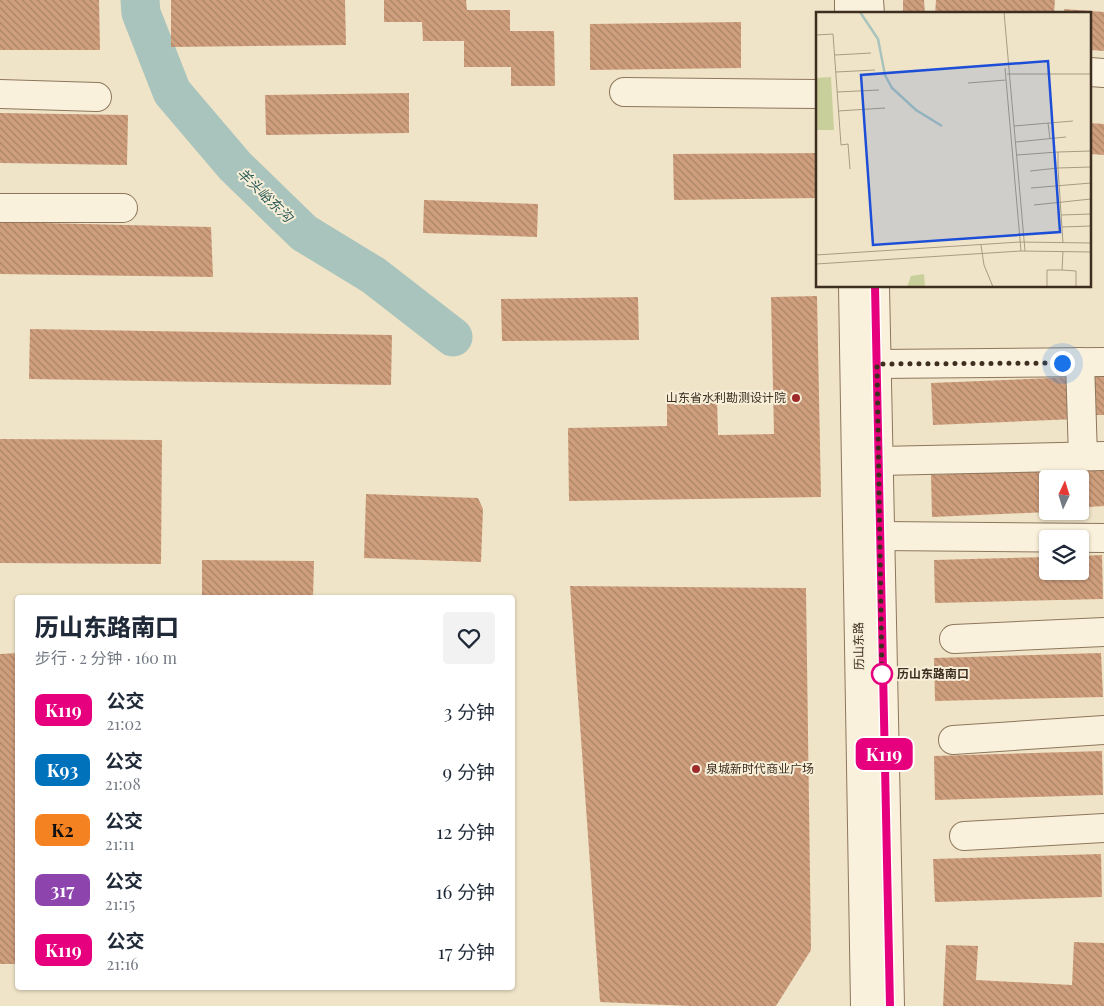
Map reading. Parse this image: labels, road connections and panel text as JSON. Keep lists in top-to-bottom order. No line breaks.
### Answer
{"streets":{"street":["历山东路"]},"water":["羊头峪东沟"],"places":["山东省水利勘测设计院","历山东路南口","泉城新时代商业广场"],"lines":["bus line K119"],"north":"top","page":{"on_map":"K119","heading":["历山东路南口","步行 · 2 分钟 · 160 m"],"list":[{"mark":"K119","name":"公交","note":"21:02","value":"3 分钟"},{"mark":"K93","name":"公交","note":"21:08","value":"9 分钟"},{"mark":"K2","name":"公交","note":"21:11","value":"12 分钟"},{"mark":"317","name":"公交","note":"21:15","value":"16 分钟"},{"mark":"K119","name":"公交","note":"21:16","value":"17 分钟"}]}}
